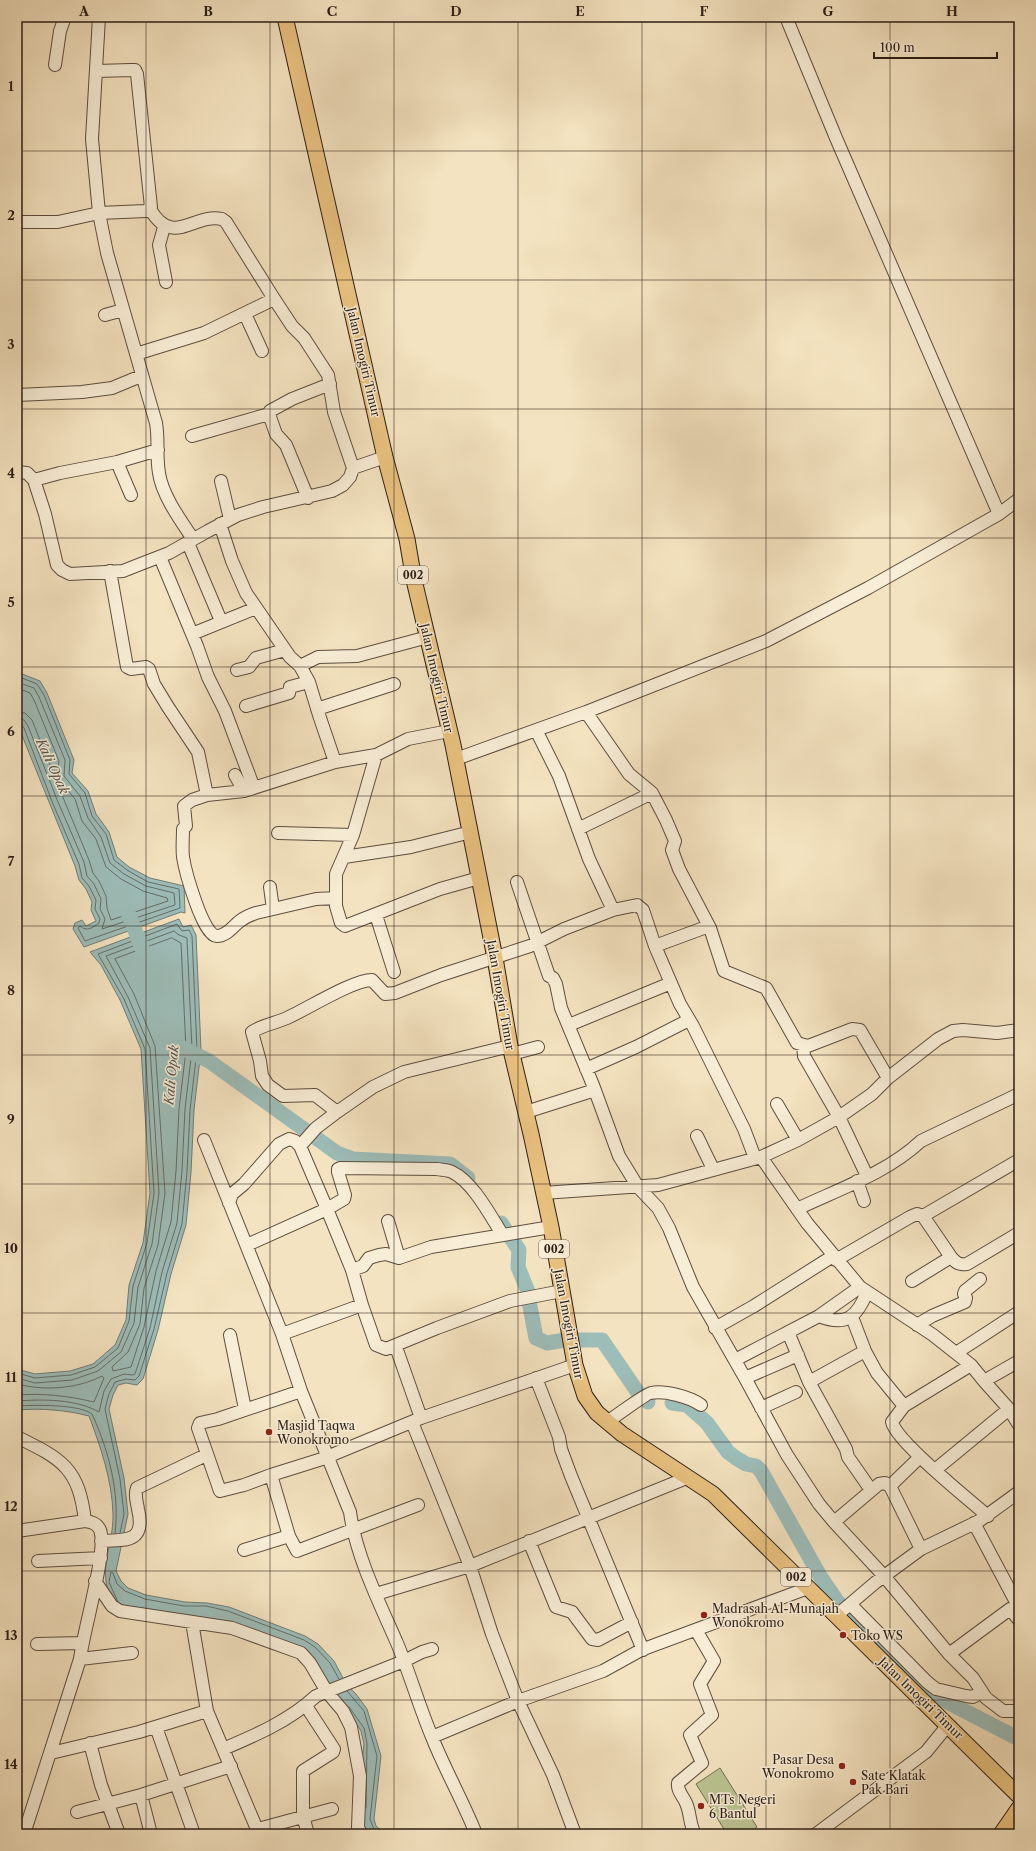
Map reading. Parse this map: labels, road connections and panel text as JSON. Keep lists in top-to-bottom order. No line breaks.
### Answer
{"streets":{"main road":["Jalan Imogiri Timur","002"]},"water":["Kali Opak"],"places":["Masjid Taqwa Wonokromo","Madrasah Al-Munajah Wonokromo","Toko WS","Pasar Desa Wonokromo","Sate Klatak Pak Bari","MTs Negeri 6 Bantul"],"scale_bar":"100 m","grid":{"columns":["A","B","C","D","E","F","G","H"],"rows":["1","2","3","4","5","6","7","8","9","10","11","12","13","14"]}}
